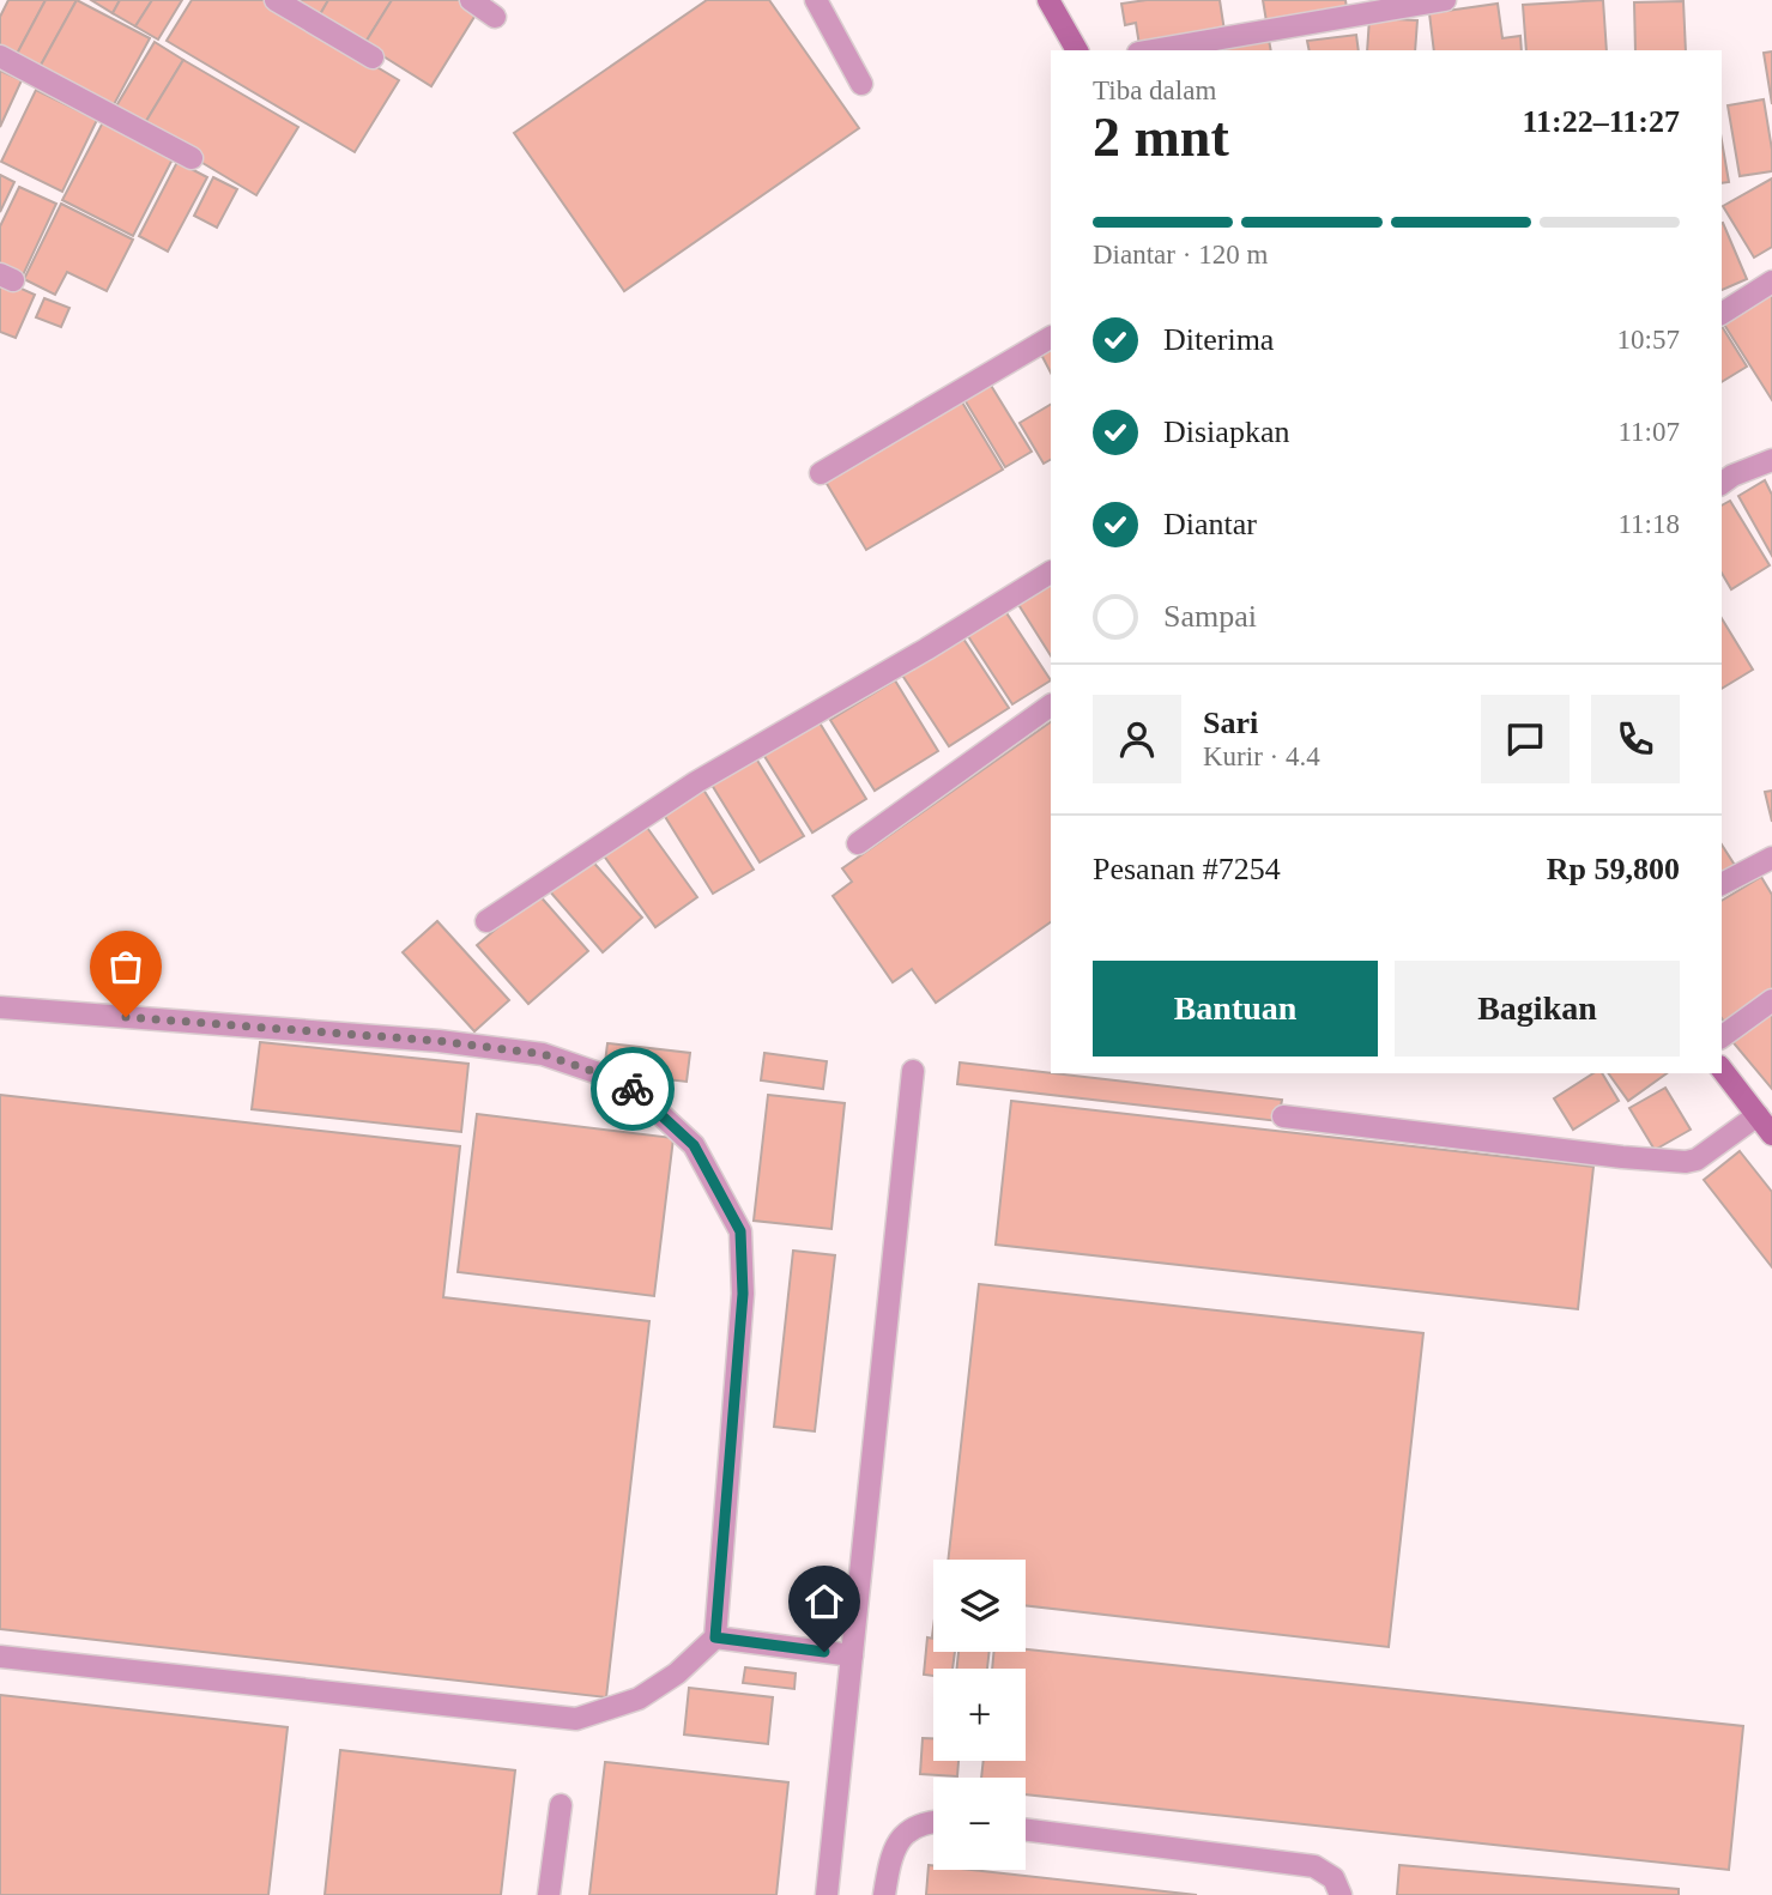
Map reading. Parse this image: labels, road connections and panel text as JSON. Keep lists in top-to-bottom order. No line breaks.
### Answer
{"page":{"heading":["2 mnt","Tiba dalam","11:22–11:27"],"panel":["Sari","Kurir · 4.4","Pesanan #7254","Rp 59,800"],"bar":"Diantar · 120 m","list":[["Diterima","10:57"],["Disiapkan","11:07"],["Diantar","11:18"],"Sampai"],"buttons":["Bantuan","Bagikan"],"map_buttons":["+","−"]}}
